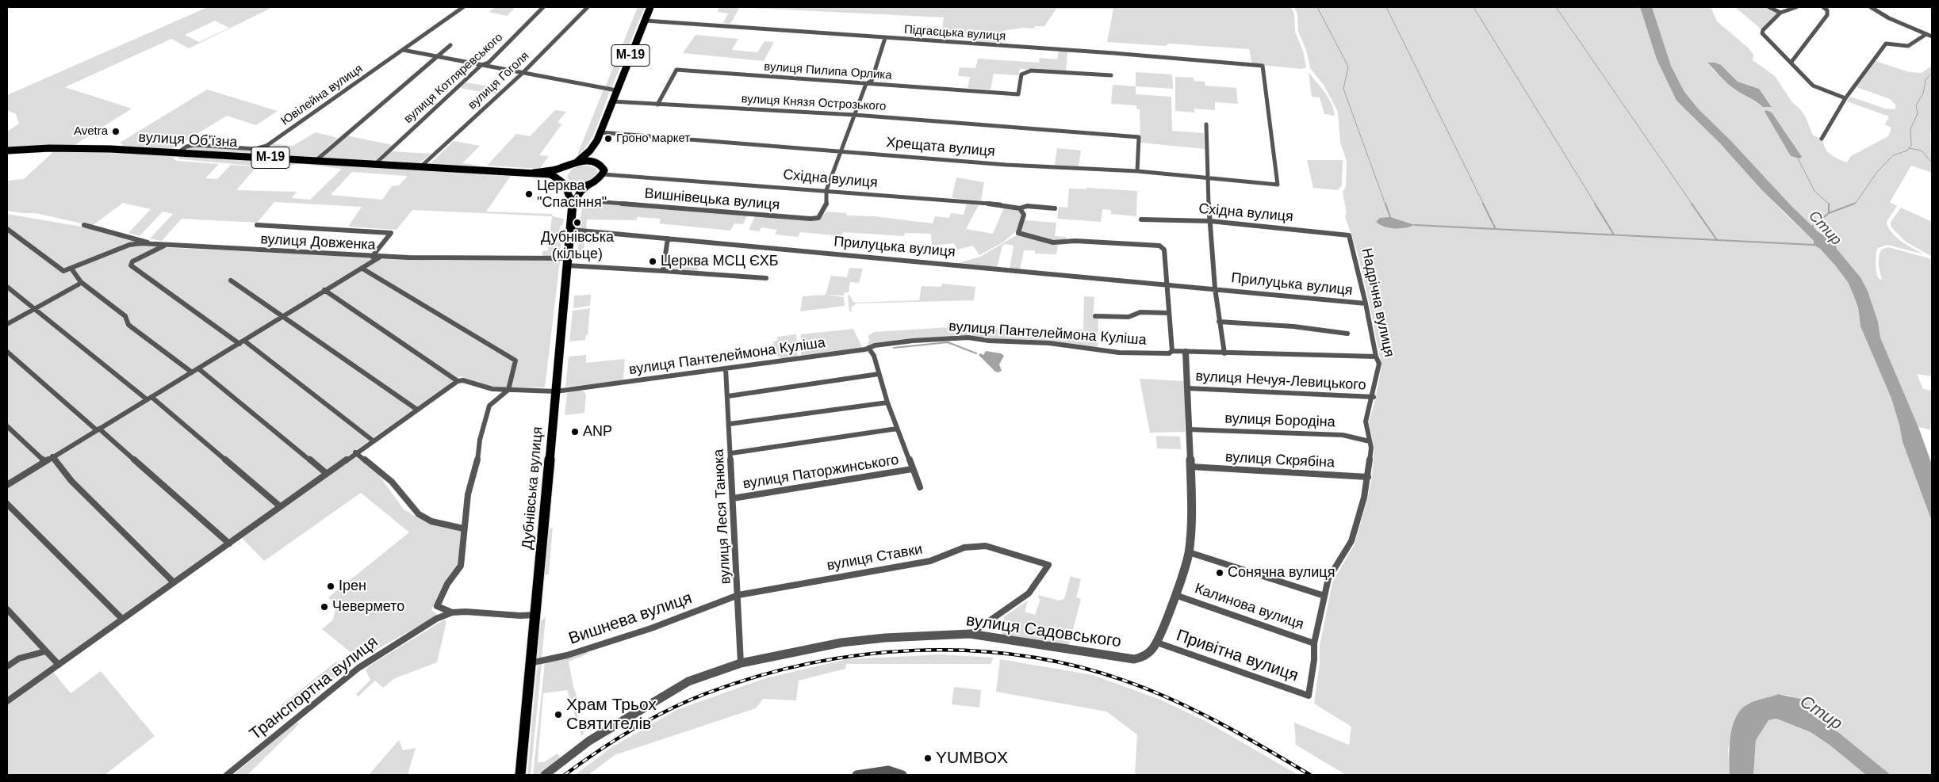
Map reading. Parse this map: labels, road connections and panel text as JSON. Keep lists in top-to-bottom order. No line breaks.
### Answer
{"streets":{"main road":["М-19","вулиця Об’їзна","Дубнівська вулиця"],"street":["Підгаєцька вулиця","вулиця Пилипа Орлика","вулиця Котляревського","вулиця Гоголя","Ювілейна вулиця","вулиця Князя Острозького","Хрещата вулиця","Східна вулиця","Вишнівецька вулиця","вулиця Довженка","Прилуцька вулиця","Надрічна вулиця","вулиця Пантелеймона Куліша","вулиця Нечуя-Левицького","вулиця Бородіна","вулиця Скрябіна","вулиця Паторжинського","вулиця Леся Танюка","вулиця Ставки","Калинова вулиця","Вишнева вулиця","вулиця Садовського","Привітна вулиця","Транспортна вулиця"]},"crossings":[["Підгаєцька вулиця","М-19"],["Підгаєцька вулиця","Хрещата вулиця"],["М-19","вулиця Князя Острозького"],["М-19","вулиця Об’їзна"],["М-19","Хрещата вулиця"],["М-19","Східна вулиця"],["вулиця Пилипа Орлика","вулиця Князя Острозького"],["вулиця Котляревського","вулиця Об’їзна"],["вулиця Гоголя","вулиця Об’їзна"],["Ювілейна вулиця","вулиця Об’їзна"],["вулиця Князя Острозького","Хрещата вулиця"],["Хрещата вулиця","Прилуцька вулиця"],["Східна вулиця","Вишнівецька вулиця"],["Східна вулиця","Прилуцька вулиця"],["Східна вулиця","Надрічна вулиця"],["Вишнівецька вулиця","Дубнівська вулиця"],["вулиця Довженка","Дубнівська вулиця"],["Прилуцька вулиця","Надрічна вулиця"],["Прилуцька вулиця","вулиця Пантелеймона Куліша"],["Прилуцька вулиця","Дубнівська вулиця"],["Надрічна вулиця","вулиця Пантелеймона Куліша"],["Надрічна вулиця","вулиця Нечуя-Левицького"],["Надрічна вулиця","вулиця Бородіна"],["Надрічна вулиця","вулиця Скрябіна"],["Надрічна вулиця","Калинова вулиця"],["Надрічна вулиця","Привітна вулиця"],["вулиця Пантелеймона Куліша","Дубнівська вулиця"],["вулиця Пантелеймона Куліша","вулиця Леся Танюка"],["вулиця Паторжинського","вулиця Леся Танюка"],["Дубнівська вулиця","Вишнева вулиця"],["Дубнівська вулиця","Транспортна вулиця"],["вулиця Леся Танюка","вулиця Ставки"],["вулиця Леся Танюка","Вишнева вулиця"],["вулиця Леся Танюка","вулиця Садовського"],["вулиця Ставки","Вишнева вулиця"],["вулиця Ставки","вулиця Садовського"],["вулиця Садовського","Привітна вулиця"]],"water":["Стир"],"places":["Avetra","Гроно маркет","Церква \"Спасіння\"","Дубнівська (кільце)","Церква МСЦ ЄХБ","ANP","Сонячна вулиця","Ірен","Чевермето","Храм Трьох Святителів","YUMBOX"]}
